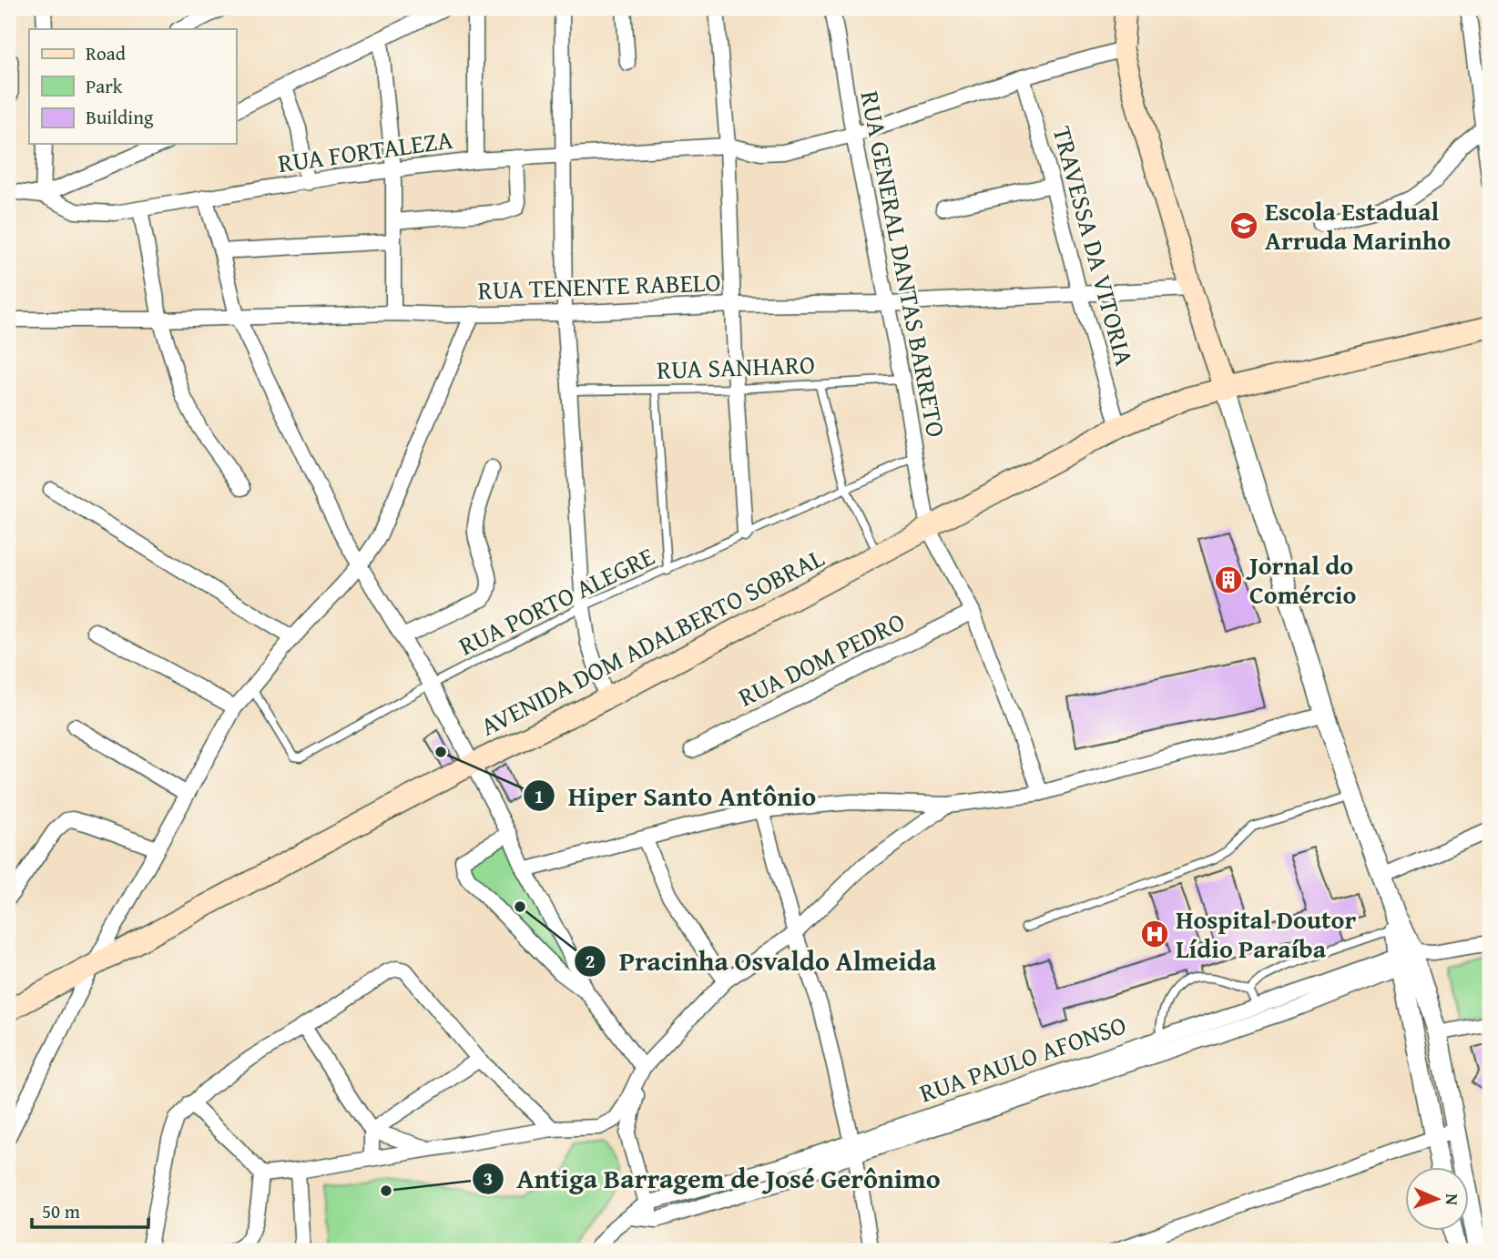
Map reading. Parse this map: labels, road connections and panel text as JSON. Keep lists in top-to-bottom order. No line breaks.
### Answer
{"streets":{"main road":["AVENIDA DOM ADALBERTO SOBRAL"],"street":["RUA FORTALEZA","TRAVESSA DA VITORIA","RUA GENERAL DANTAS BARRETO","RUA TENENTE RABELO","RUA DOM PEDRO","RUA PAULO AFONSO"],"lane":["RUA SANHARO","RUA PORTO ALEGRE"]},"crossings":[["RUA FORTALEZA","TRAVESSA DA VITORIA"],["RUA FORTALEZA","RUA GENERAL DANTAS BARRETO"],["TRAVESSA DA VITORIA","RUA TENENTE RABELO"],["TRAVESSA DA VITORIA","AVENIDA DOM ADALBERTO SOBRAL"],["RUA GENERAL DANTAS BARRETO","RUA TENENTE RABELO"],["RUA GENERAL DANTAS BARRETO","RUA SANHARO"],["RUA GENERAL DANTAS BARRETO","RUA PORTO ALEGRE"],["RUA GENERAL DANTAS BARRETO","AVENIDA DOM ADALBERTO SOBRAL"],["RUA GENERAL DANTAS BARRETO","RUA DOM PEDRO"]],"places":{"school or university":["Escola Estadual Arruda Marinho"],"building":["Jornal do Comércio"],"other":["Hiper Santo Antônio","Pracinha Osvaldo Almeida","Antiga Barragem de José Gerônimo"],"hospital":["Hospital Doutor Lídio Paraíba"]},"legend":["Road","Park","Building"],"scale_bar":"50 m","north":"right"}
